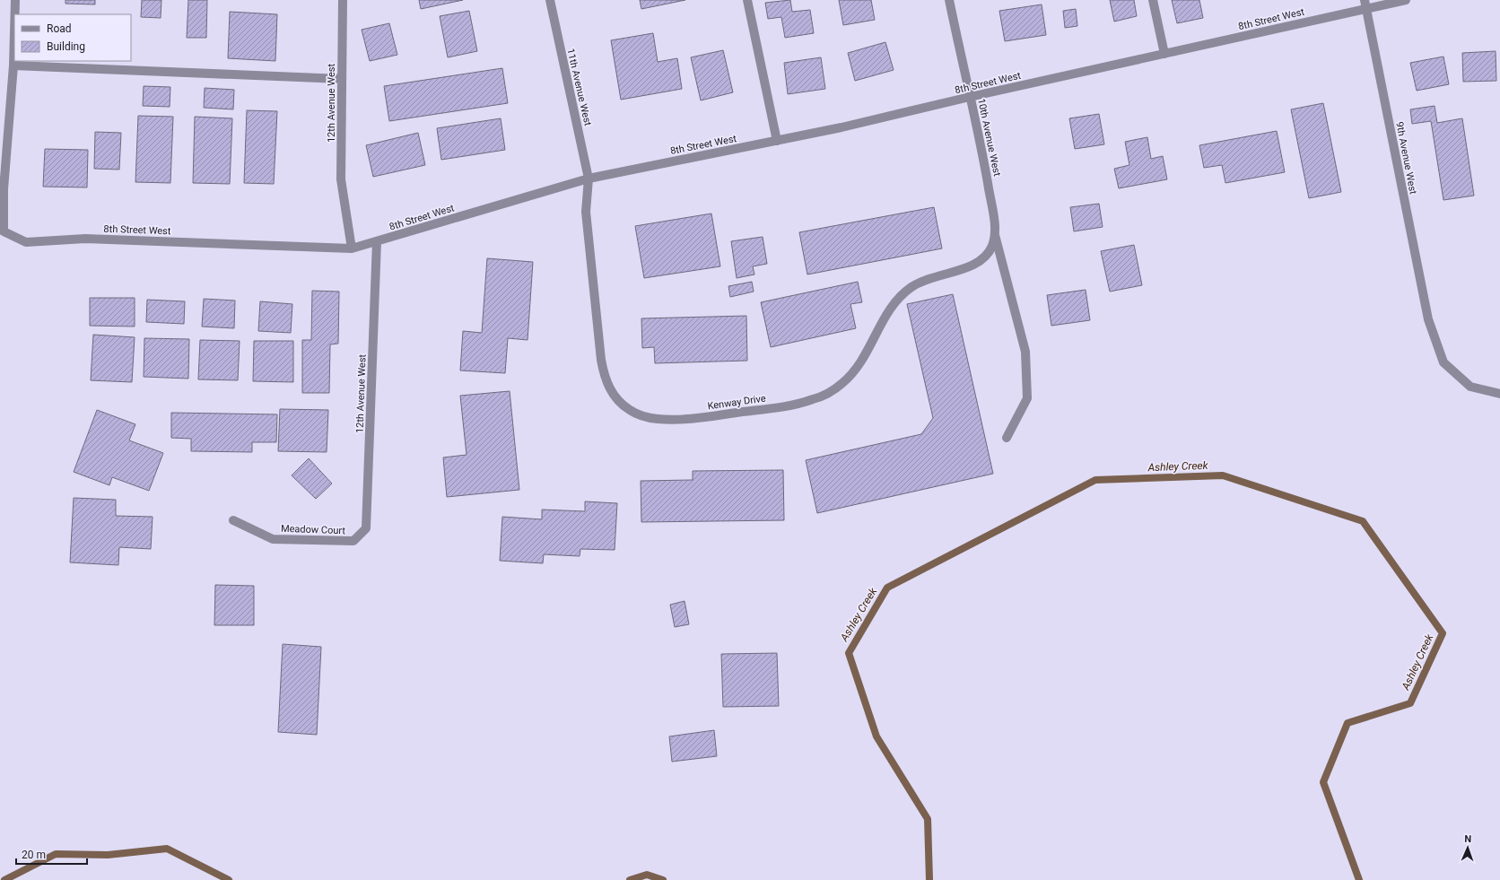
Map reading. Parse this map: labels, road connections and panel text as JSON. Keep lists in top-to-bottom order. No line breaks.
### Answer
{"streets":{"street":["8th Street West","11th Avenue West","12th Avenue West","10th Avenue West","9th Avenue West","Kenway Drive","Meadow Court"]},"crossings":[["8th Street West","11th Avenue West"],["8th Street West","12th Avenue West"],["8th Street West","10th Avenue West"],["8th Street West","9th Avenue West"],["8th Street West","Kenway Drive"],["11th Avenue West","Kenway Drive"],["12th Avenue West","Meadow Court"],["10th Avenue West","Kenway Drive"]],"water":["Ashley Creek"],"legend":["Road","Building"],"scale_bar":"20 m","north":"top"}
